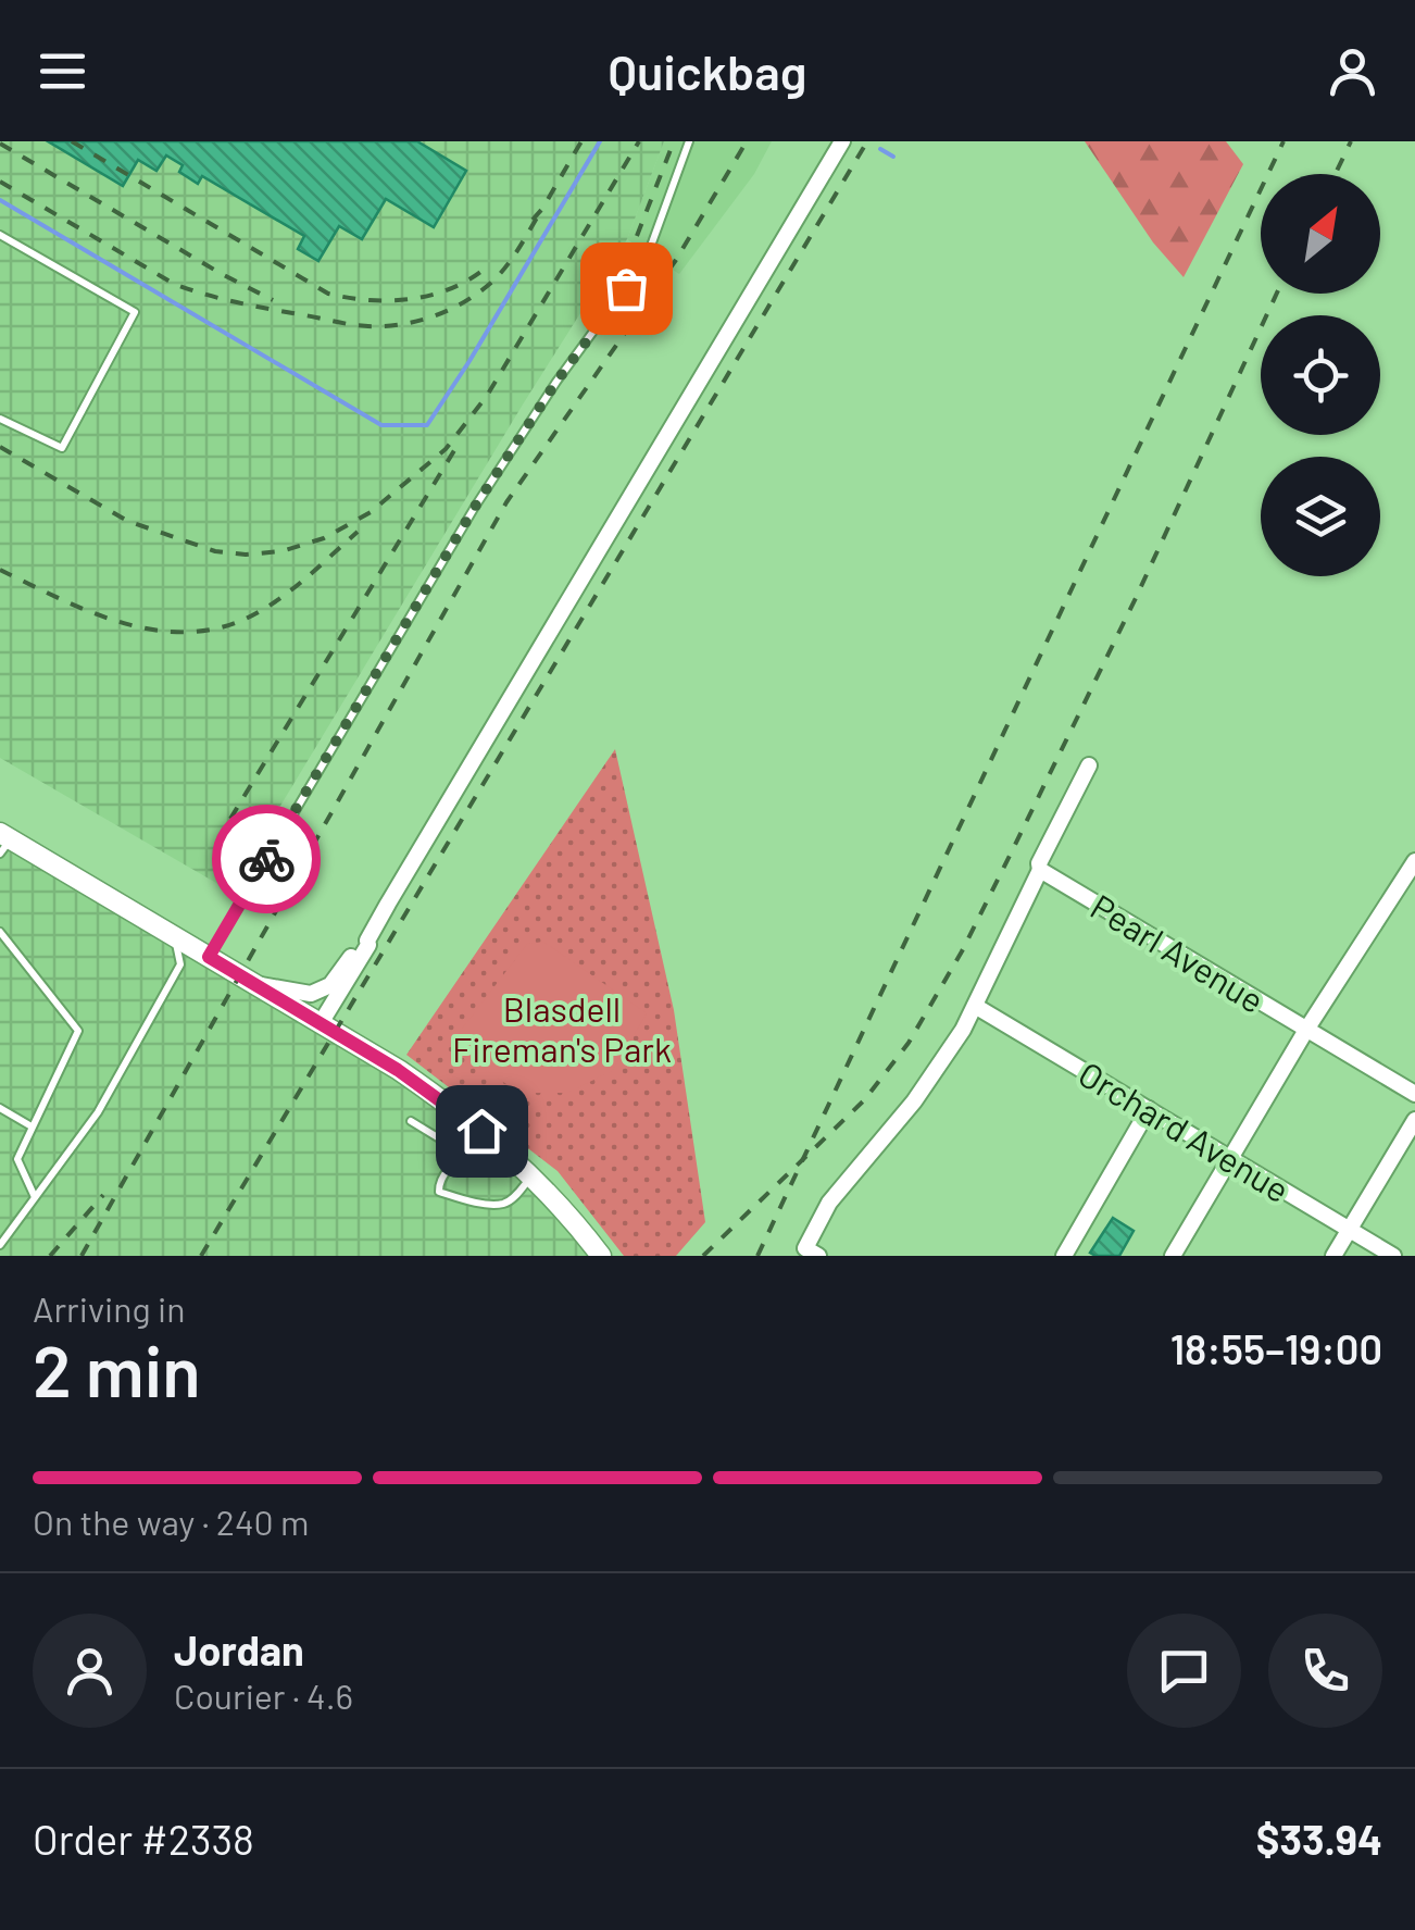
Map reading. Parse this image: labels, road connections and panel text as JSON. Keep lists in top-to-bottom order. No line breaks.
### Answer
{"streets":{"street":["Pearl Avenue","Orchard Avenue"]},"parks":["Blasdell Fireman's Park"],"north":"top right","page":{"header":"Quickbag","heading":["2 min","Arriving in","18:55–19:00"],"panel":["Jordan","Courier · 4.6","Order #2338","$33.94"],"bar":"On the way · 240 m"}}
